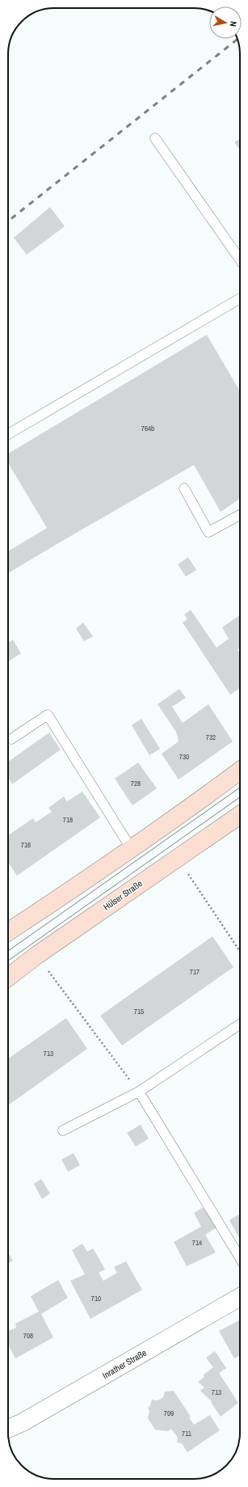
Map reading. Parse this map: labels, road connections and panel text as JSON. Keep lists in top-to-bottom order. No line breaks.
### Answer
{"streets":{"street":["Hülser Straße","Inrather Straße"]},"house_numbers":["764b","732","730","728","718","716","717","715","713","714","710","708","713","709","711"],"north":"right"}
